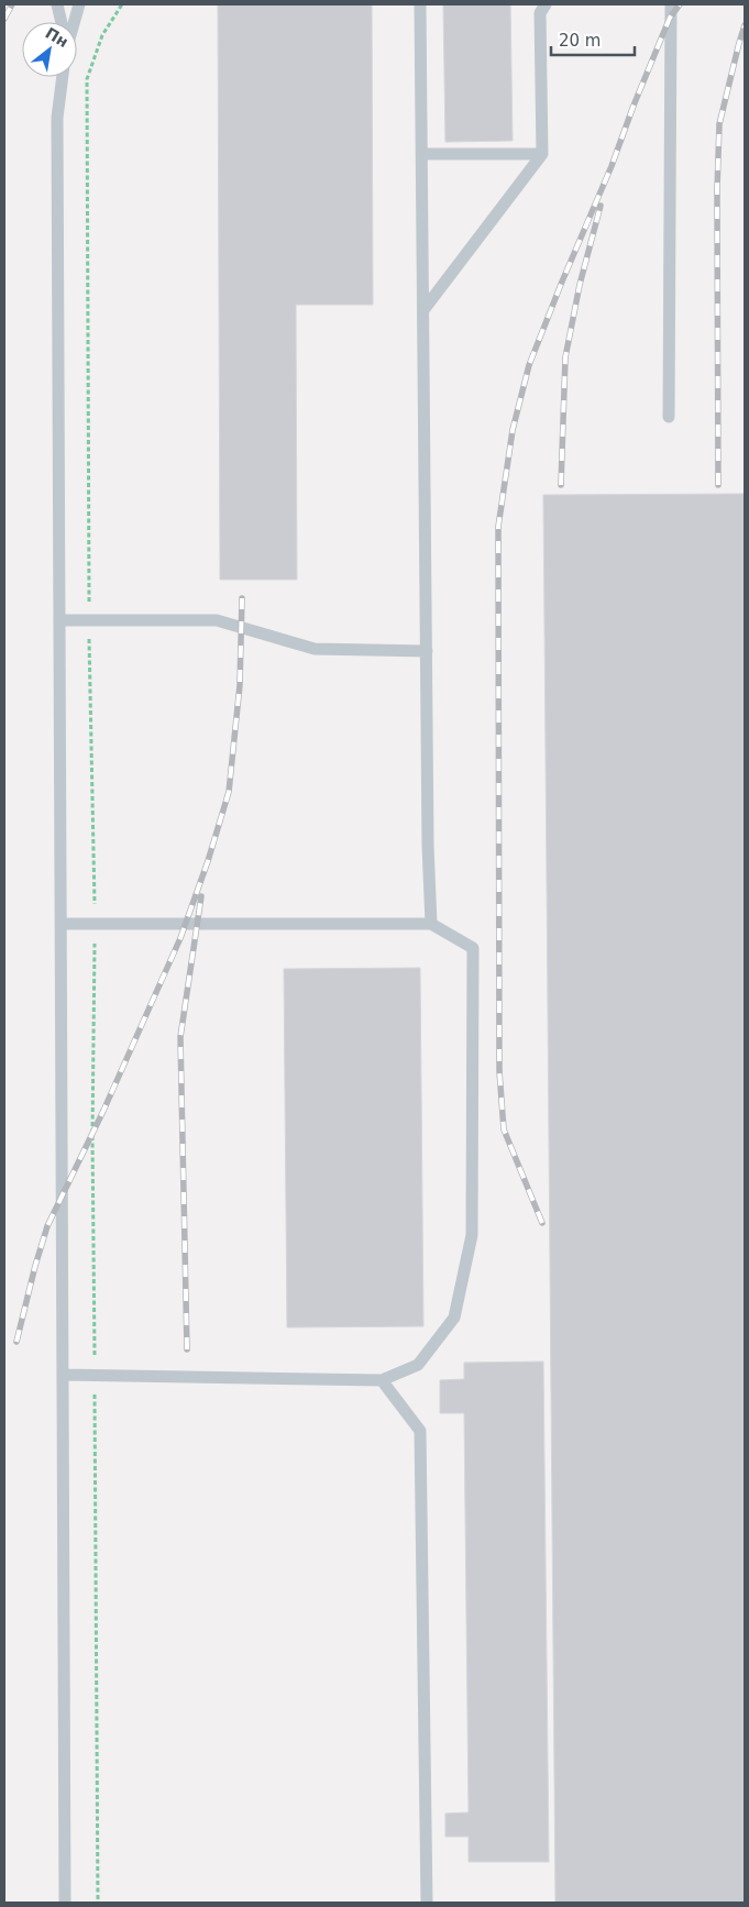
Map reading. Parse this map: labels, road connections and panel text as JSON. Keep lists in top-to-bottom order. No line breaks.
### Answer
{"scale_bar":"20 m","north":"top right"}
